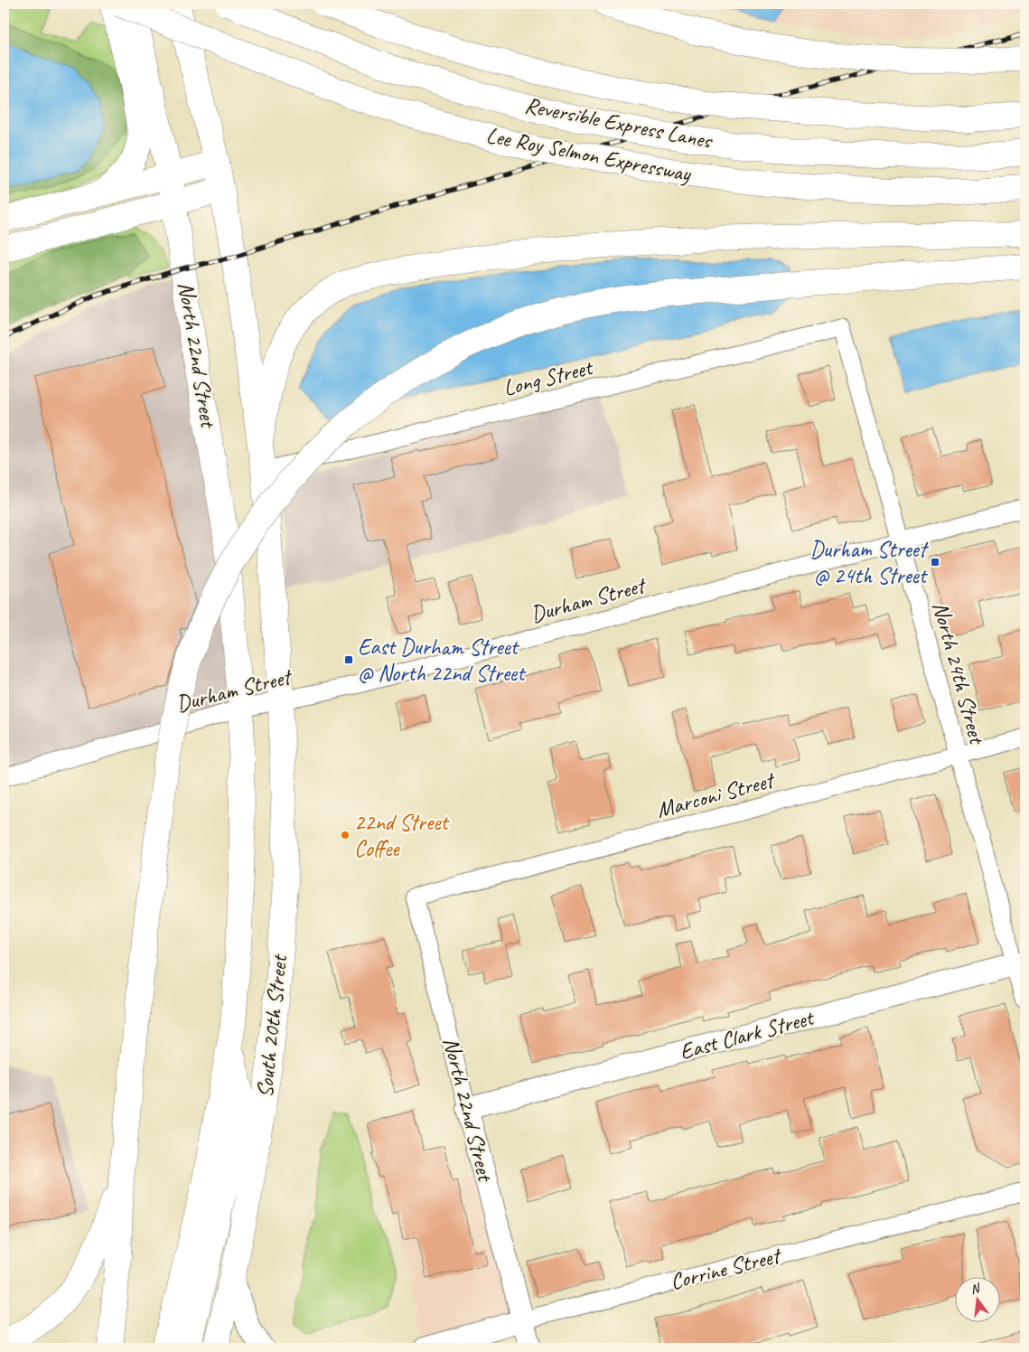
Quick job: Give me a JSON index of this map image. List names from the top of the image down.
{
  "streets": {
    "main road": [
      "Reversible Express Lanes",
      "Lee Roy Selmon Expressway",
      "North 22nd Street",
      "South 20th Street"
    ],
    "street": [
      "Long Street",
      "Durham Street",
      "North 24th Street",
      "Marconi Street",
      "East Clark Street",
      "Corrine Street"
    ]
  },
  "crossings": [
    ["North 22nd Street", "Durham Street"],
    ["North 22nd Street", "Marconi Street"],
    ["North 22nd Street", "South 20th Street"],
    ["North 22nd Street", "East Clark Street"],
    ["North 22nd Street", "Corrine Street"],
    ["Long Street", "North 24th Street"],
    ["Durham Street", "North 24th Street"],
    ["Durham Street", "South 20th Street"],
    ["North 24th Street", "Marconi Street"],
    ["North 24th Street", "East Clark Street"]
  ],
  "places": {
    "transit": ["Durham Street @ 24th Street", "East Durham Street @ North 22nd Street"],
    "other": ["22nd Street Coffee"]
  },
  "north": "top"
}
